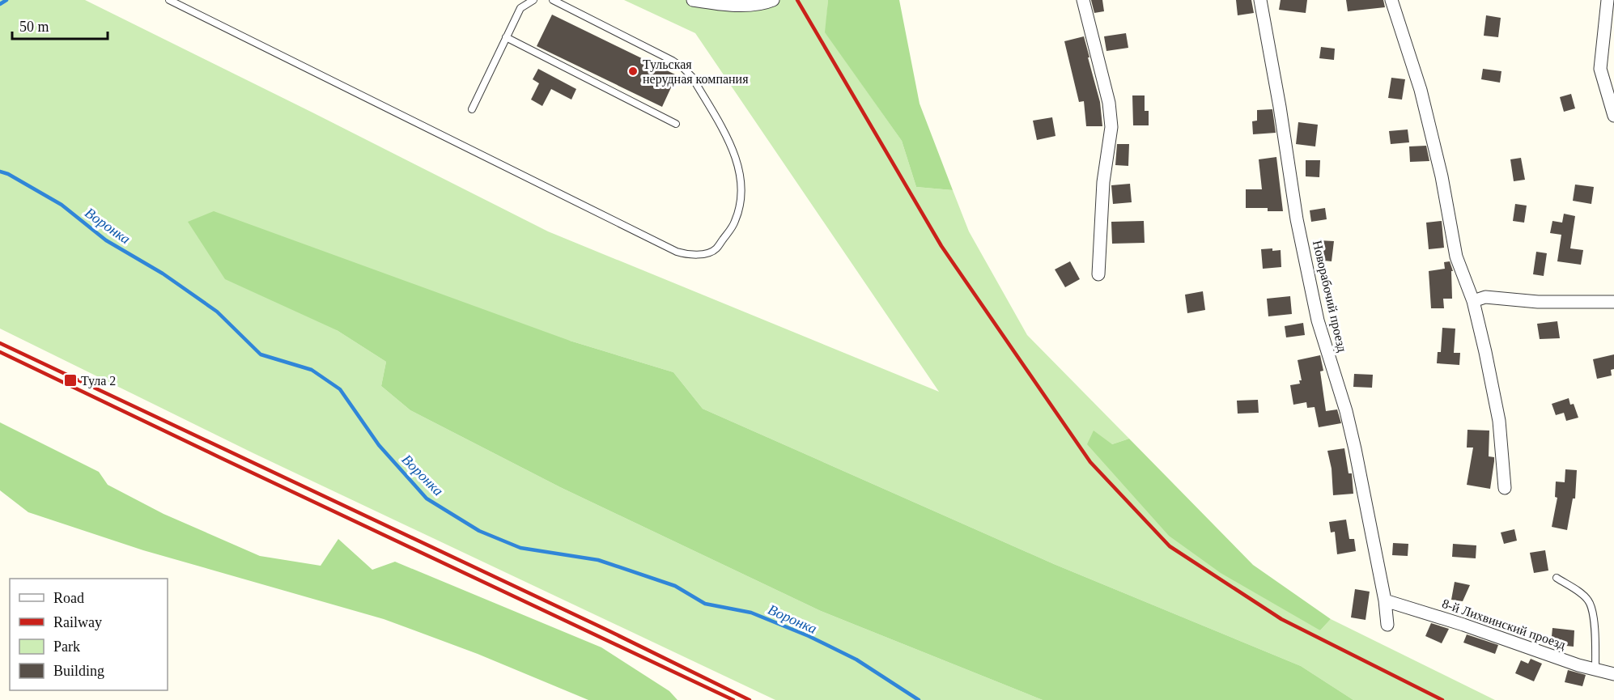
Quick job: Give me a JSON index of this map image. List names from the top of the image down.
{
  "streets": {
    "street": ["Новорабочий проезд", "8-й Лихвинский проезд"]
  },
  "crossings": [
    ["Новорабочий проезд", "8-й Лихвинский проезд"]
  ],
  "water": ["Воронка"],
  "places": {
    "other": ["Тульская нерудная компания"],
    "transit": ["Тула 2"]
  },
  "legend": [
    "Road",
    "Railway",
    "Park",
    "Building"
  ],
  "scale_bar": "50 m"
}
